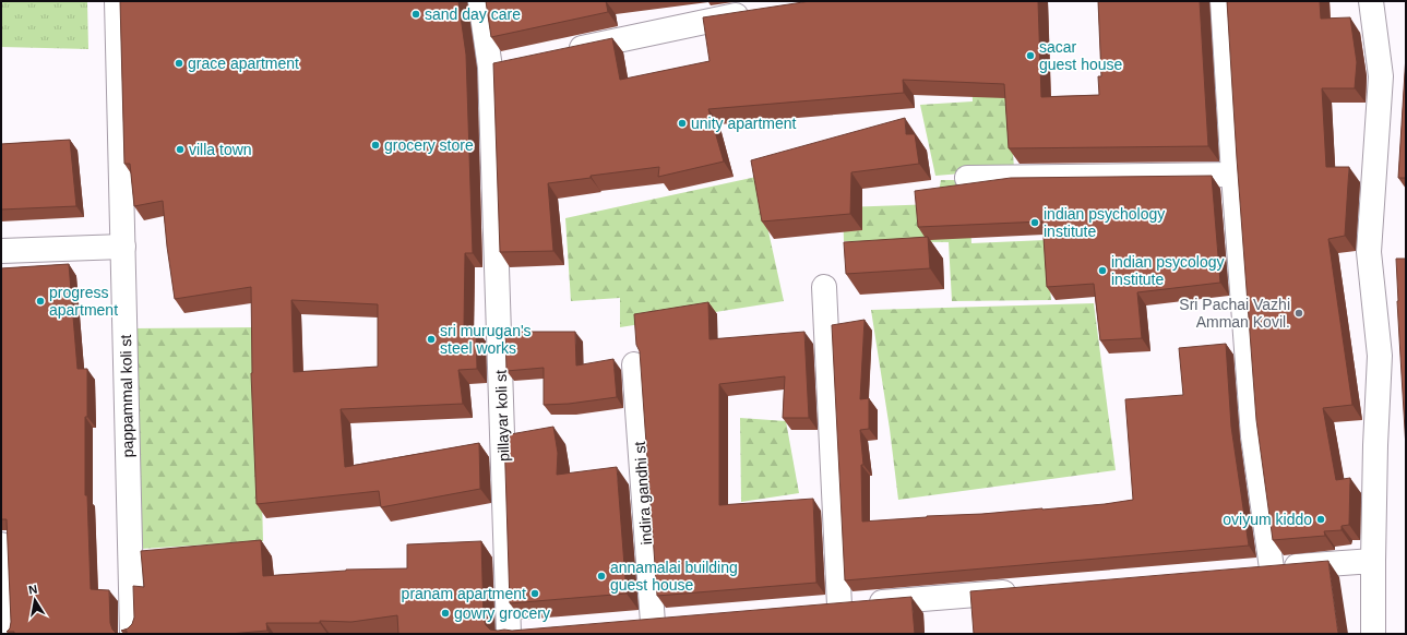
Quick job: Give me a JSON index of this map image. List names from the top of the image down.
{
  "streets": {
    "street": ["pappammal koli st", "pillayar koli st", "indira gandhi st"]
  },
  "places": [
    "sand day care",
    "sacar guest house",
    "grace apartment",
    "unity apartment",
    "grocery store",
    "villa town",
    "indian psychology institute",
    "indian psycology institute",
    "progress apartment",
    "Sri Pachai Vazhi Amman Kovil.",
    "sri murugan's steel works",
    "oviyum kiddo",
    "annamalai building guest house",
    "pranam apartment",
    "gowry grocery"
  ],
  "north": "top"
}
